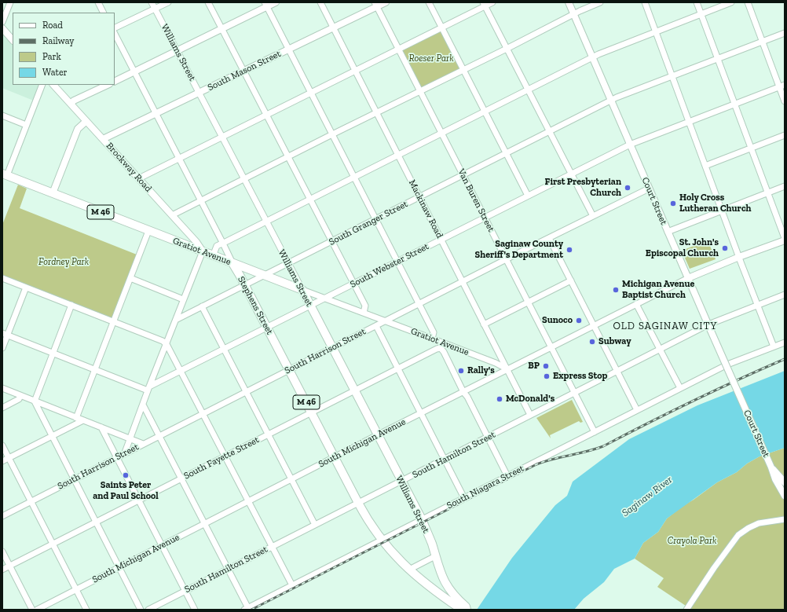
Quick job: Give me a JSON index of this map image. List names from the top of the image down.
{
  "streets": {
    "highway": [
      "Williams Street",
      "M 46",
      "Gratiot Avenue",
      "Stephens Street"
    ],
    "main road": ["South Mason Street", "Brockway Road", "Court Street"],
    "street": [
      "Van Buren Street",
      "Mackinaw Road",
      "South Granger Street",
      "South Webster Street",
      "South Harrison Street",
      "South Michigan Avenue",
      "South Hamilton Street",
      "South Fayette Street",
      "South Niagara Street"
    ]
  },
  "crossings": [
    ["Williams Street", "South Mason Street"],
    ["Williams Street", "South Granger Street"],
    ["Williams Street", "Gratiot Avenue"],
    ["Williams Street", "South Webster Street"],
    ["Williams Street", "South Harrison Street"],
    ["Williams Street", "South Michigan Avenue"],
    ["Williams Street", "South Hamilton Street"],
    ["Williams Street", "South Fayette Street"],
    ["Williams Street", "South Niagara Street"],
    ["South Mason Street", "Brockway Road"],
    ["South Mason Street", "Van Buren Street"],
    ["South Mason Street", "Mackinaw Road"],
    ["South Mason Street", "Stephens Street"],
    ["Brockway Road", "Gratiot Avenue"],
    ["Van Buren Street", "South Granger Street"],
    ["Van Buren Street", "South Webster Street"],
    ["Van Buren Street", "South Harrison Street"],
    ["Van Buren Street", "South Michigan Avenue"],
    ["Van Buren Street", "South Hamilton Street"],
    ["Van Buren Street", "South Niagara Street"],
    ["Court Street", "South Granger Street"],
    ["Court Street", "South Webster Street"],
    ["Court Street", "South Harrison Street"],
    ["Court Street", "South Michigan Avenue"],
    ["Court Street", "South Hamilton Street"],
    ["Mackinaw Road", "South Granger Street"],
    ["Mackinaw Road", "Gratiot Avenue"],
    ["Mackinaw Road", "South Webster Street"],
    ["Mackinaw Road", "South Harrison Street"],
    ["Mackinaw Road", "South Michigan Avenue"],
    ["Mackinaw Road", "South Hamilton Street"],
    ["M 46", "Stephens Street"],
    ["South Granger Street", "Gratiot Avenue"],
    ["South Granger Street", "Stephens Street"],
    ["Gratiot Avenue", "South Webster Street"],
    ["Gratiot Avenue", "Stephens Street"],
    ["Gratiot Avenue", "South Harrison Street"],
    ["Gratiot Avenue", "South Michigan Avenue"],
    ["Gratiot Avenue", "South Fayette Street"],
    ["South Webster Street", "Stephens Street"],
    ["Stephens Street", "South Harrison Street"],
    ["Stephens Street", "South Michigan Avenue"],
    ["Stephens Street", "South Hamilton Street"],
    ["Stephens Street", "South Fayette Street"],
    ["Stephens Street", "South Niagara Street"]
  ],
  "districts": ["OLD SAGINAW CITY"],
  "water": ["Saginaw River"],
  "parks": ["Roeser Park", "Fordney Park", "Crayola Park"],
  "places": [
    "First Presbyterian Church",
    "Holy Cross Lutheran Church",
    "St. John's Episcopal Church",
    "Saginaw County Sheriff's Department",
    "Michigan Avenue Baptist Church",
    "Sunoco",
    "Subway",
    "BP",
    "Rally's",
    "Express Stop",
    "McDonald's",
    "Saints Peter and Paul School"
  ],
  "legend": [
    "Road",
    "Railway",
    "Park",
    "Water"
  ]
}
